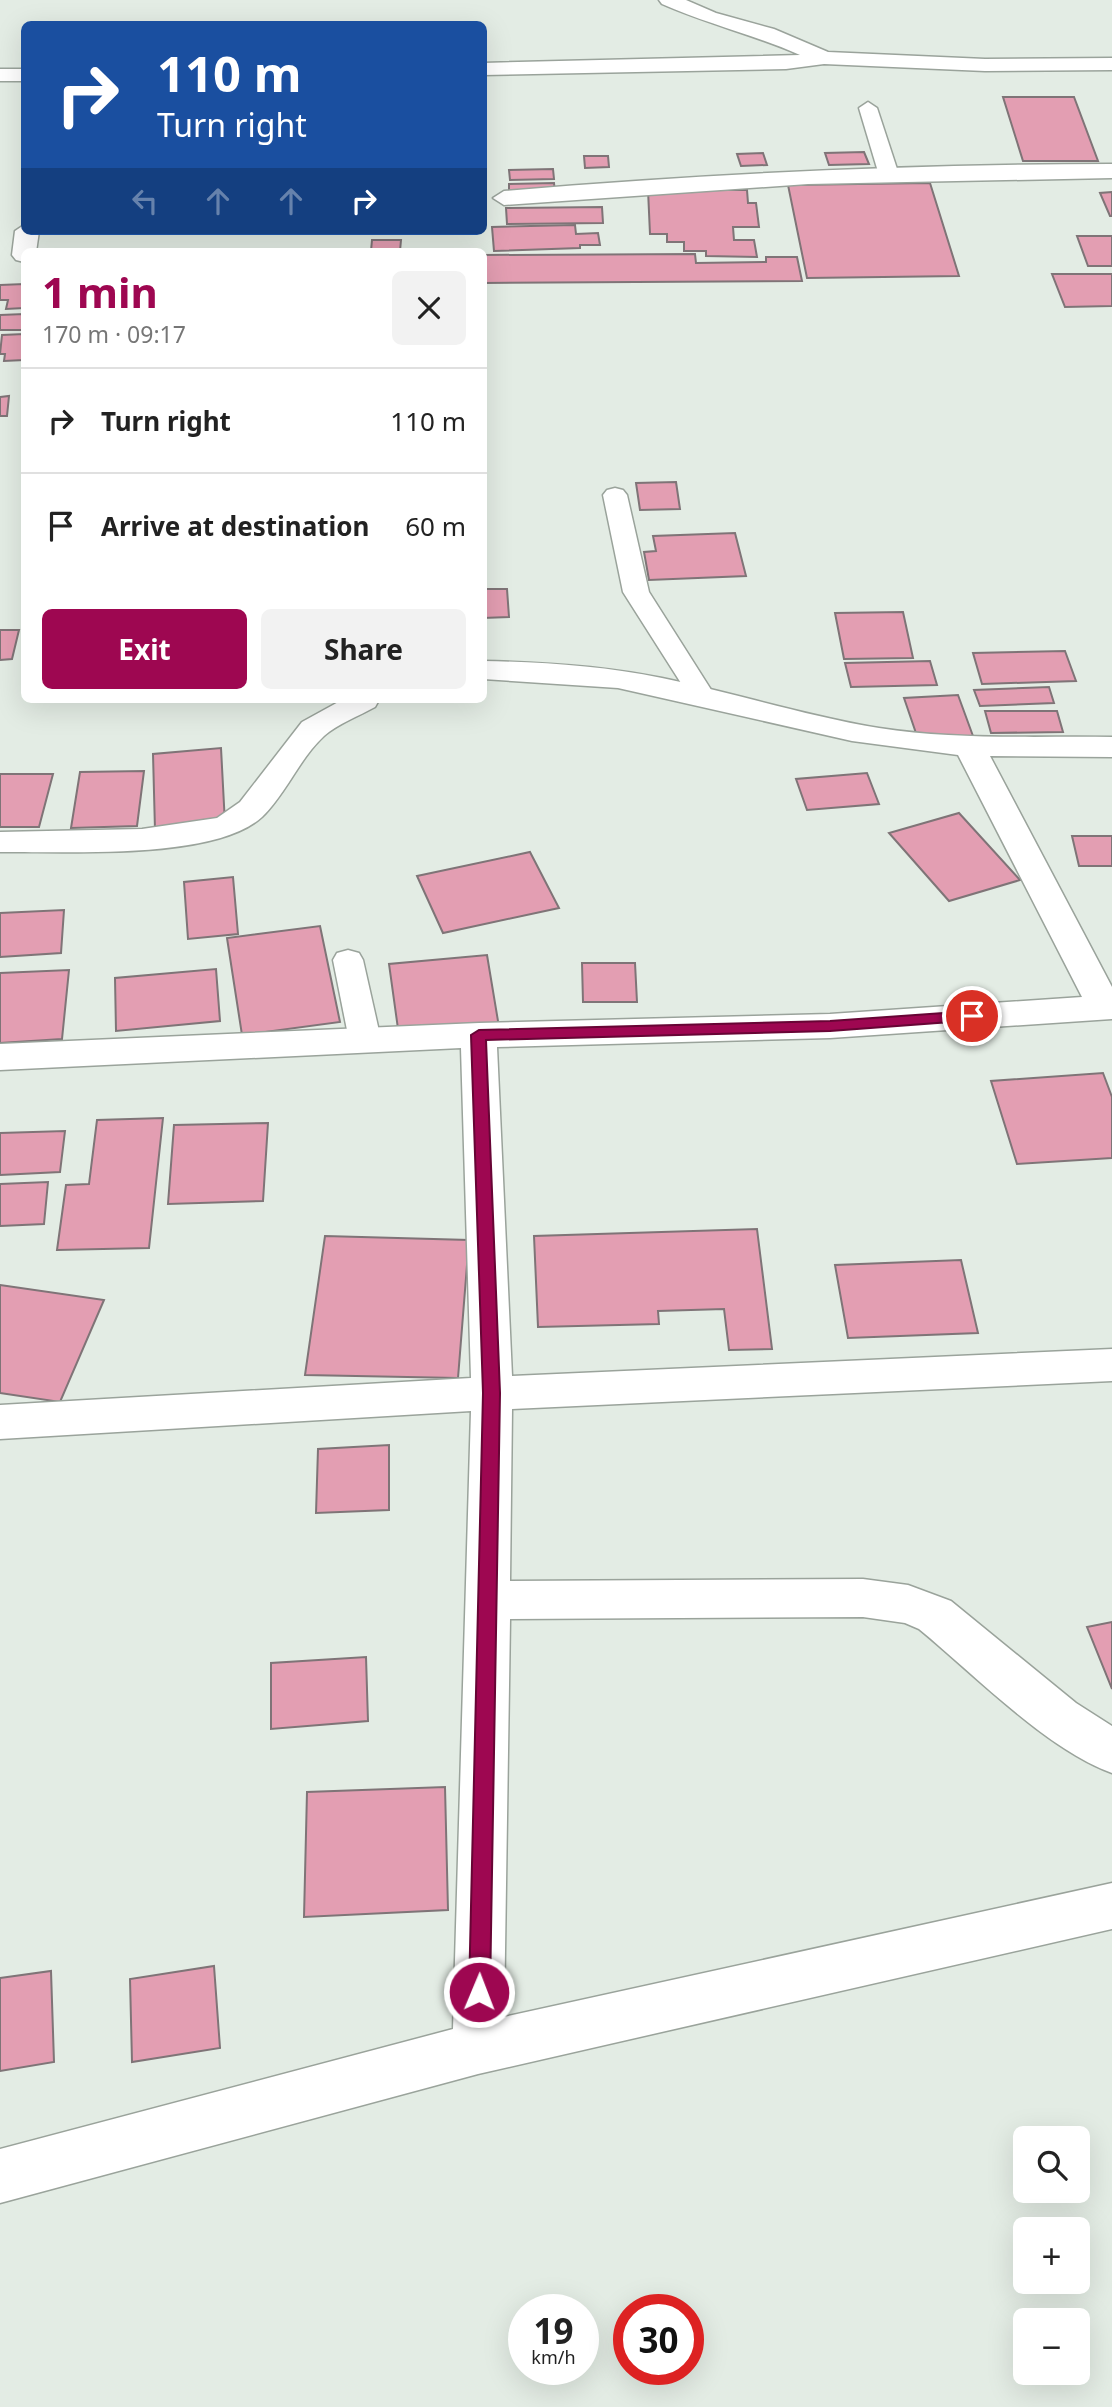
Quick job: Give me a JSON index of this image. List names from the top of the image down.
{
  "page": {
    "turn": ["110 m", "Turn right"],
    "heading": ["1 min", "170 m · 09:17"],
    "list": [
      {
        "name": "Turn right",
        "value": "110 m"
      },
      {
        "name": "Arrive at destination",
        "value": "60 m"
      }
    ],
    "buttons": ["Exit", "Share"],
    "map_buttons": ["+", "−"],
    "speed": "19 km/h",
    "limit": "30"
  }
}
